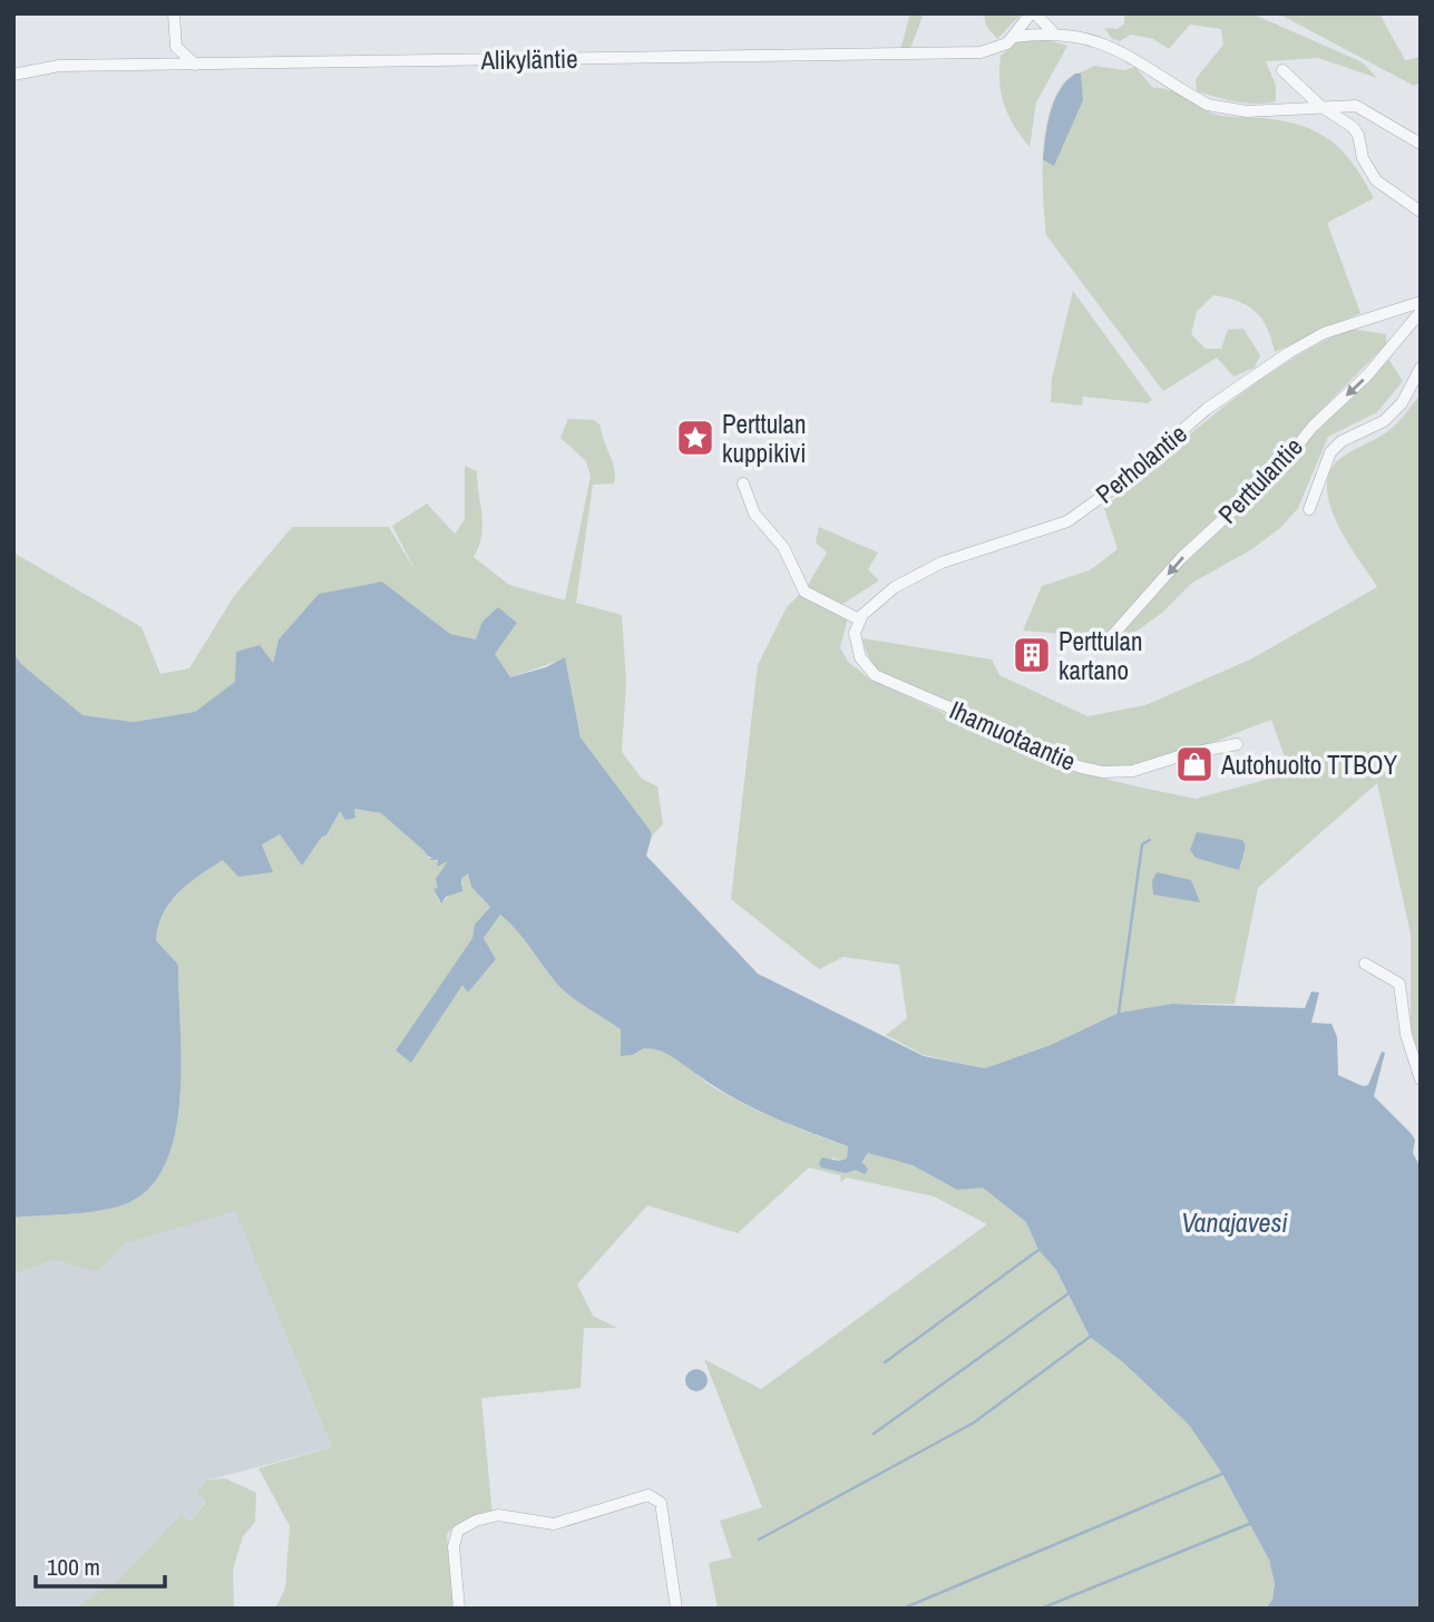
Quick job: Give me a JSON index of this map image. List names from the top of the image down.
{
  "streets": {
    "street": [
      "Alikyläntie",
      "Perholantie",
      "Perttulantie",
      "Ihamuotaantie"
    ]
  },
  "crossings": [
    ["Perholantie", "Ihamuotaantie"]
  ],
  "water": ["Vanajavesi"],
  "places": {
    "place": ["Perttulan kuppikivi"],
    "building": ["Perttulan kartano"],
    "shop": ["Autohuolto TTBOY"]
  },
  "scale_bar": "100 m"
}
